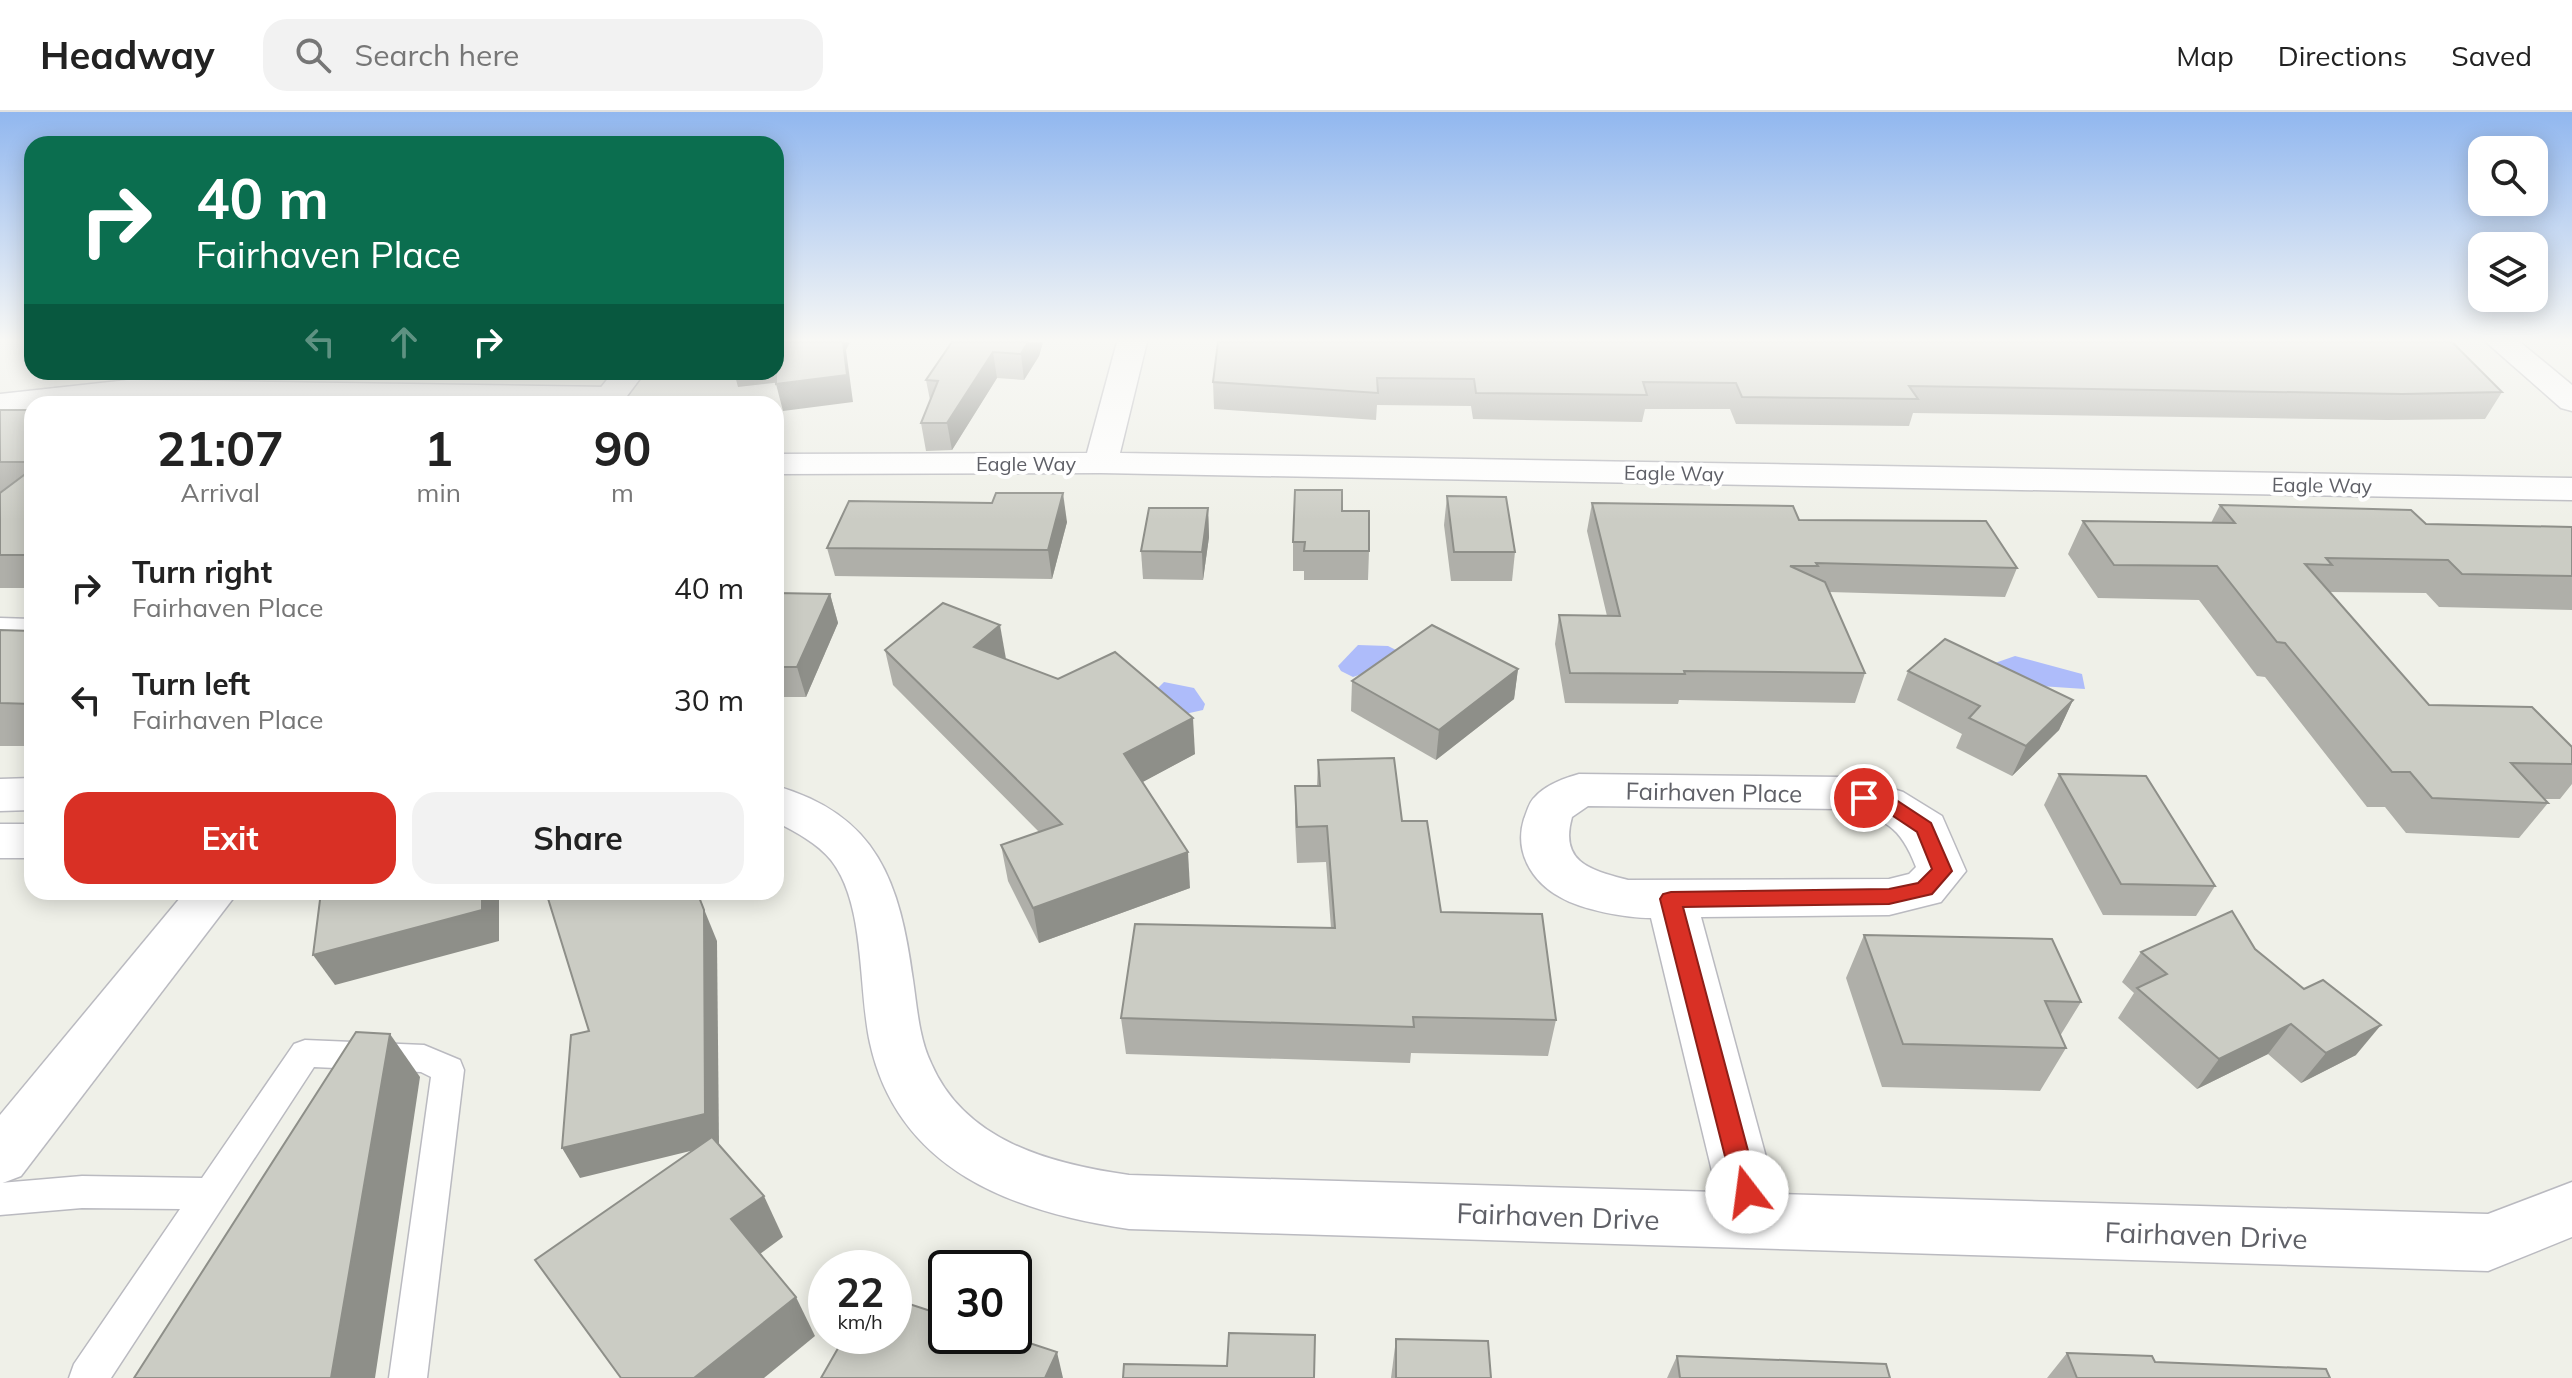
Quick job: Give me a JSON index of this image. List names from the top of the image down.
{
  "streets": {
    "street": ["Eagle Way", "Fairhaven Place", "Fairhaven Drive"]
  },
  "page": {
    "header": "Headway",
    "search": "Search here",
    "nav": ["Map", "Directions", "Saved"],
    "turn": ["40 m", "Fairhaven Place"],
    "eta": [
      "21:07",
      "Arrival",
      "1",
      "min",
      "90",
      "m"
    ],
    "list": [
      {
        "name": "Turn right",
        "note": "Fairhaven Place",
        "value": "40 m"
      },
      {
        "name": "Turn left",
        "note": "Fairhaven Place",
        "value": "30 m"
      }
    ],
    "buttons": ["Exit", "Share"],
    "speed": "22 km/h",
    "limit": "30"
  }
}
